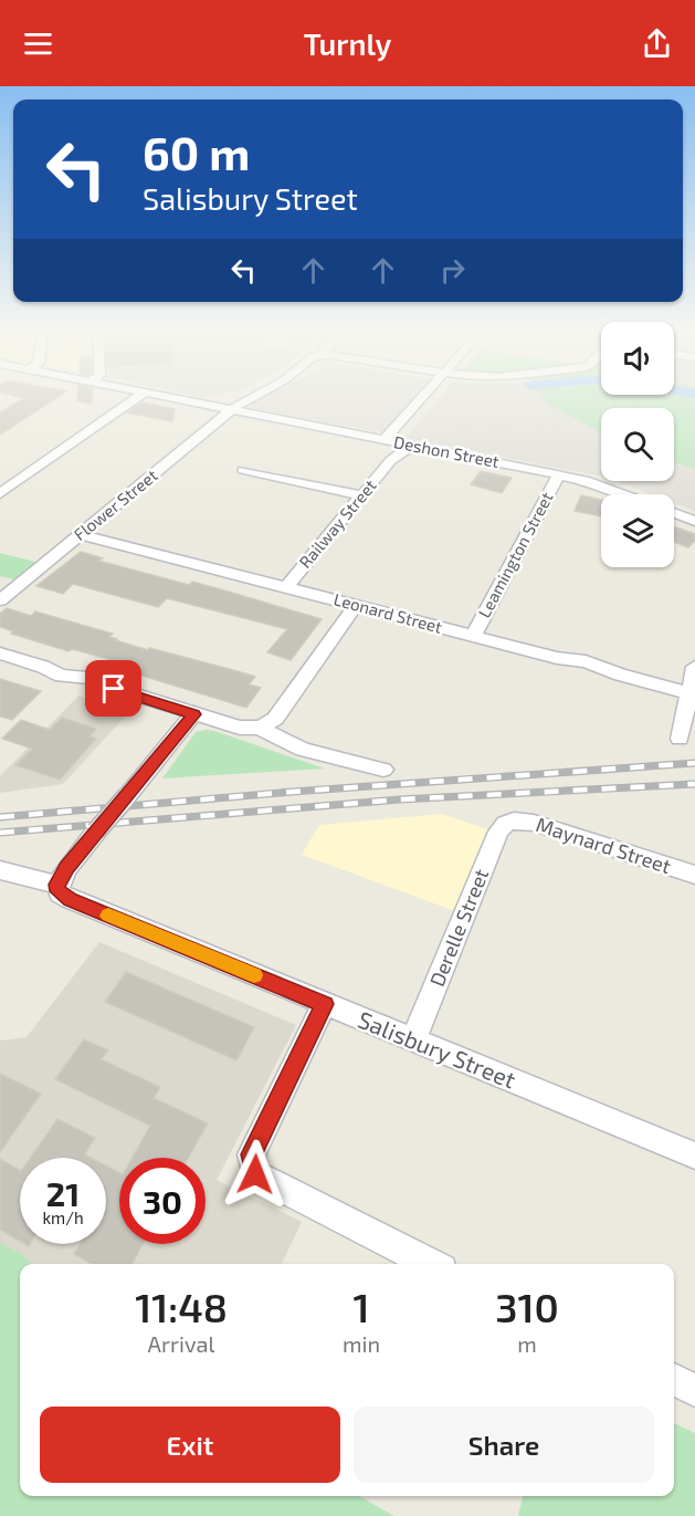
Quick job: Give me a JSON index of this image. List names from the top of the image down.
{
  "streets": {
    "street": [
      "Deshon Street",
      "Flower Street",
      "Railway Street",
      "Leamington Street",
      "Leonard Street",
      "Maynard Street",
      "Derelle Street",
      "Salisbury Street"
    ]
  },
  "crossings": [
    ["Deshon Street", "Flower Street"],
    ["Deshon Street", "Railway Street"],
    ["Deshon Street", "Leamington Street"],
    ["Flower Street", "Leonard Street"],
    ["Railway Street", "Leonard Street"],
    ["Leamington Street", "Leonard Street"],
    ["Maynard Street", "Derelle Street"],
    ["Derelle Street", "Salisbury Street"]
  ],
  "page": {
    "header": "Turnly",
    "turn": ["60 m", "Salisbury Street"],
    "speed": "21 km/h",
    "limit": "30",
    "eta": [
      "11:48",
      "Arrival",
      "1",
      "min",
      "310",
      "m"
    ],
    "buttons": ["Exit", "Share"]
  }
}
